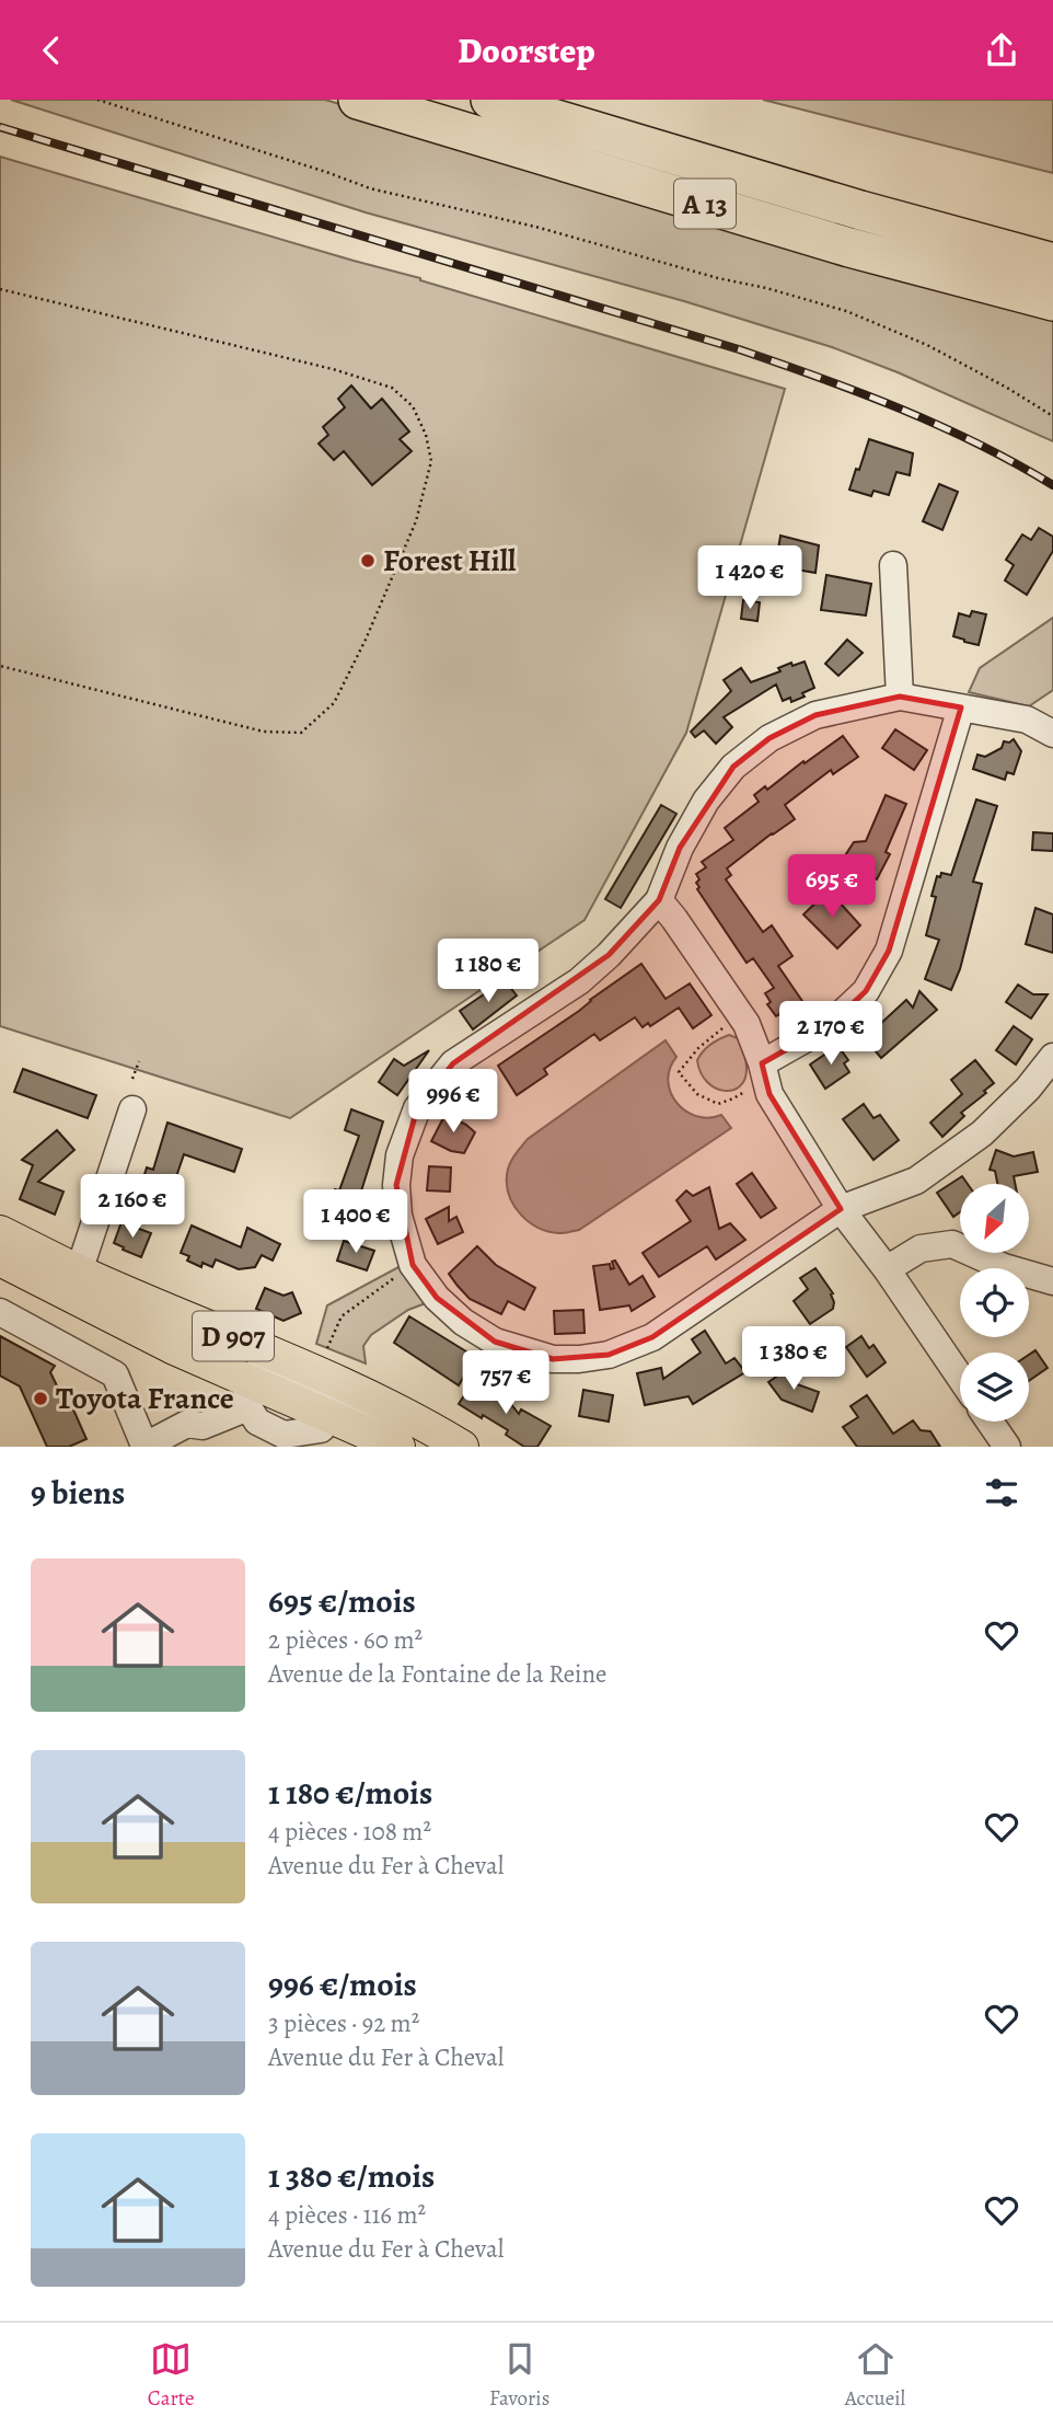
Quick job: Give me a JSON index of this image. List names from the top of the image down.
{
  "streets": {
    "highway": ["A 13"],
    "main road": ["D 907"]
  },
  "places": ["Forest Hill", "Toyota France"],
  "north": "bottom left",
  "page": {
    "header": "Doorstep",
    "price": [
      "1 420 €",
      "695 €",
      "1 180 €",
      "2 170 €",
      "996 €",
      "2 160 €",
      "1 400 €",
      "1 380 €",
      "757 €"
    ],
    "heading": "9 biens",
    "list": [
      {
        "name": "695 €/mois",
        "note": "2 pièces · 60 m² · Avenue de la Fontaine de la Reine"
      },
      {
        "name": "1 180 €/mois",
        "note": "4 pièces · 108 m² · Avenue du Fer à Cheval"
      },
      {
        "name": "996 €/mois",
        "note": "3 pièces · 92 m² · Avenue du Fer à Cheval"
      },
      {
        "name": "1 380 €/mois",
        "note": "4 pièces · 116 m² · Avenue du Fer à Cheval"
      }
    ],
    "tabs": ["Carte", "Favoris", "Accueil"]
  }
}
